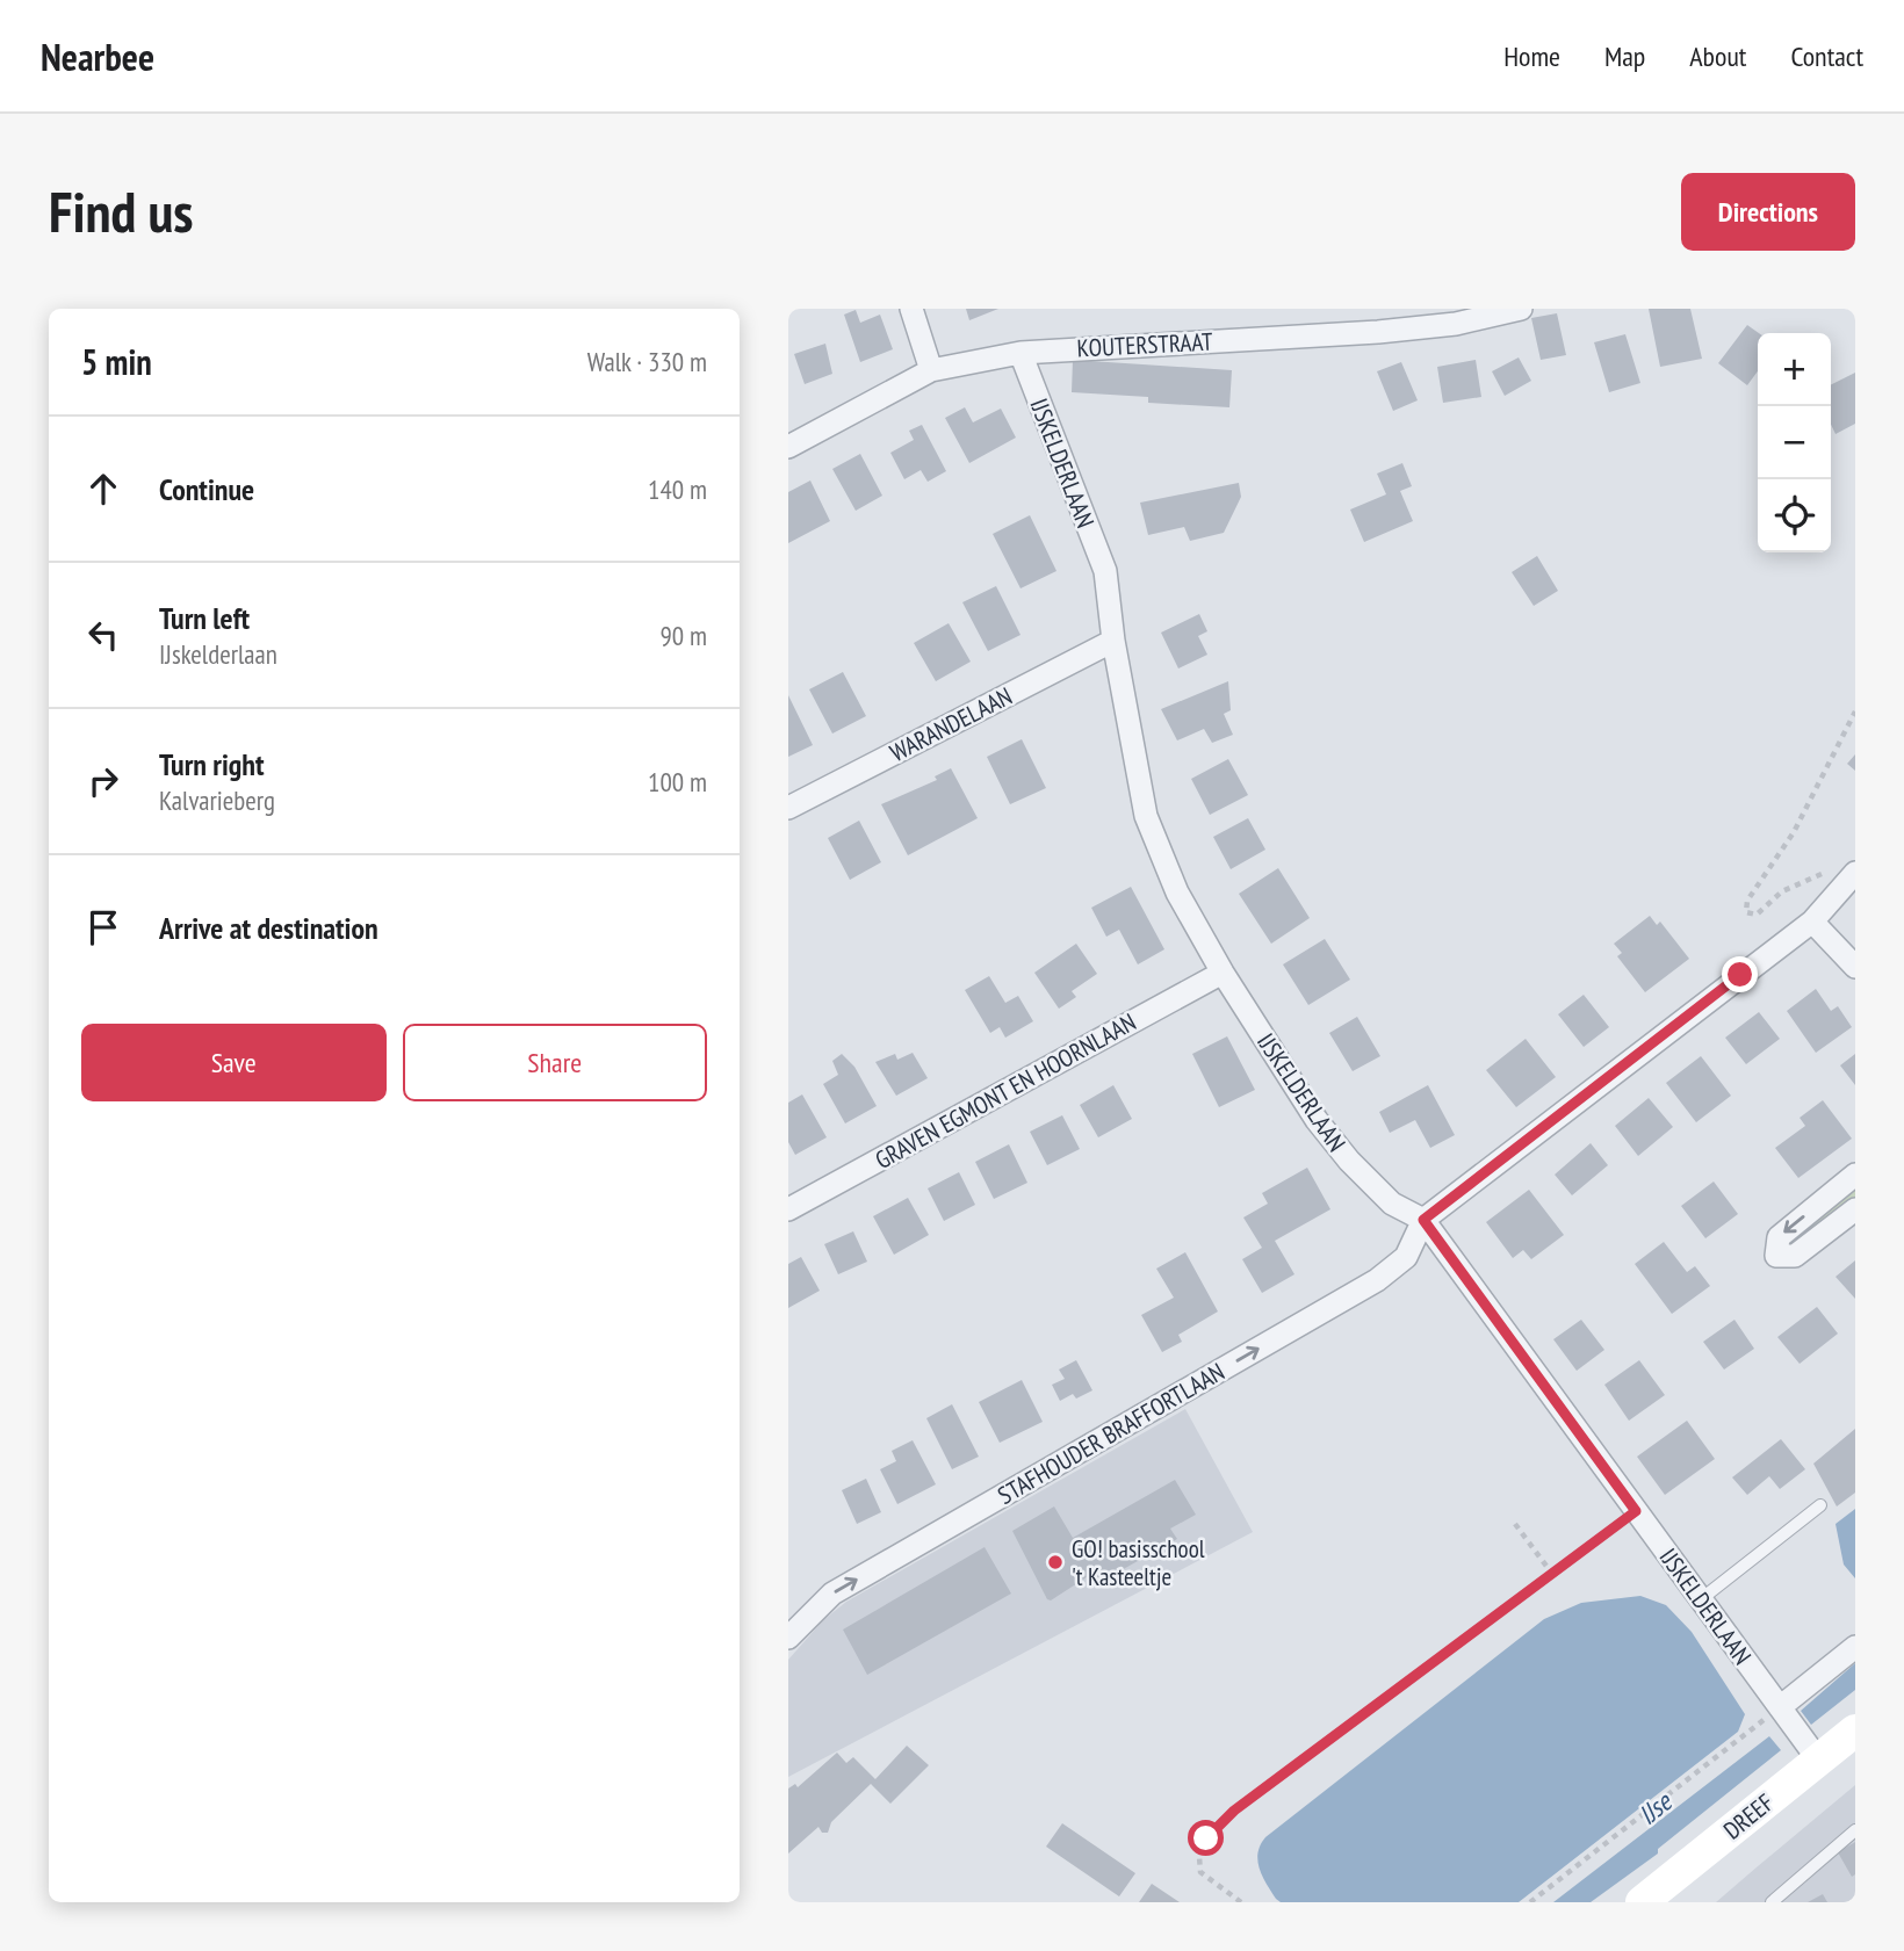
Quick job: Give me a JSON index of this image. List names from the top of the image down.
{
  "streets": {
    "main road": ["DREEF"],
    "street": [
      "KOUTERSTRAAT",
      "IJSKELDERLAAN",
      "WARANDELAAN",
      "GRAVEN EGMONT EN HOORNLAAN",
      "STAFHOUDER BRAFFORTLAAN"
    ]
  },
  "crossings": [
    ["KOUTERSTRAAT", "IJSKELDERLAAN"],
    ["IJSKELDERLAAN", "WARANDELAAN"],
    ["IJSKELDERLAAN", "GRAVEN EGMONT EN HOORNLAAN"],
    ["IJSKELDERLAAN", "STAFHOUDER BRAFFORTLAAN"],
    ["IJSKELDERLAAN", "DREEF"]
  ],
  "one_way": ["STAFHOUDER BRAFFORTLAAN"],
  "water": ["IJse"],
  "places": ["GO! basisschool 't Kasteeltje"],
  "page": {
    "header": "Nearbee",
    "nav": [
      "Home",
      "Map",
      "About",
      "Contact"
    ],
    "buttons": [
      "Directions",
      ["Save", "Share"]
    ],
    "title": "Find us",
    "heading": ["5 min", "Walk · 330 m"],
    "map_buttons": ["+", "−"],
    "list": [
      ["Continue", "140 m"],
      ["Turn left", "IJskelderlaan", "90 m"],
      ["Turn right", "Kalvarieberg", "100 m"],
      "Arrive at destination"
    ]
  }
}
